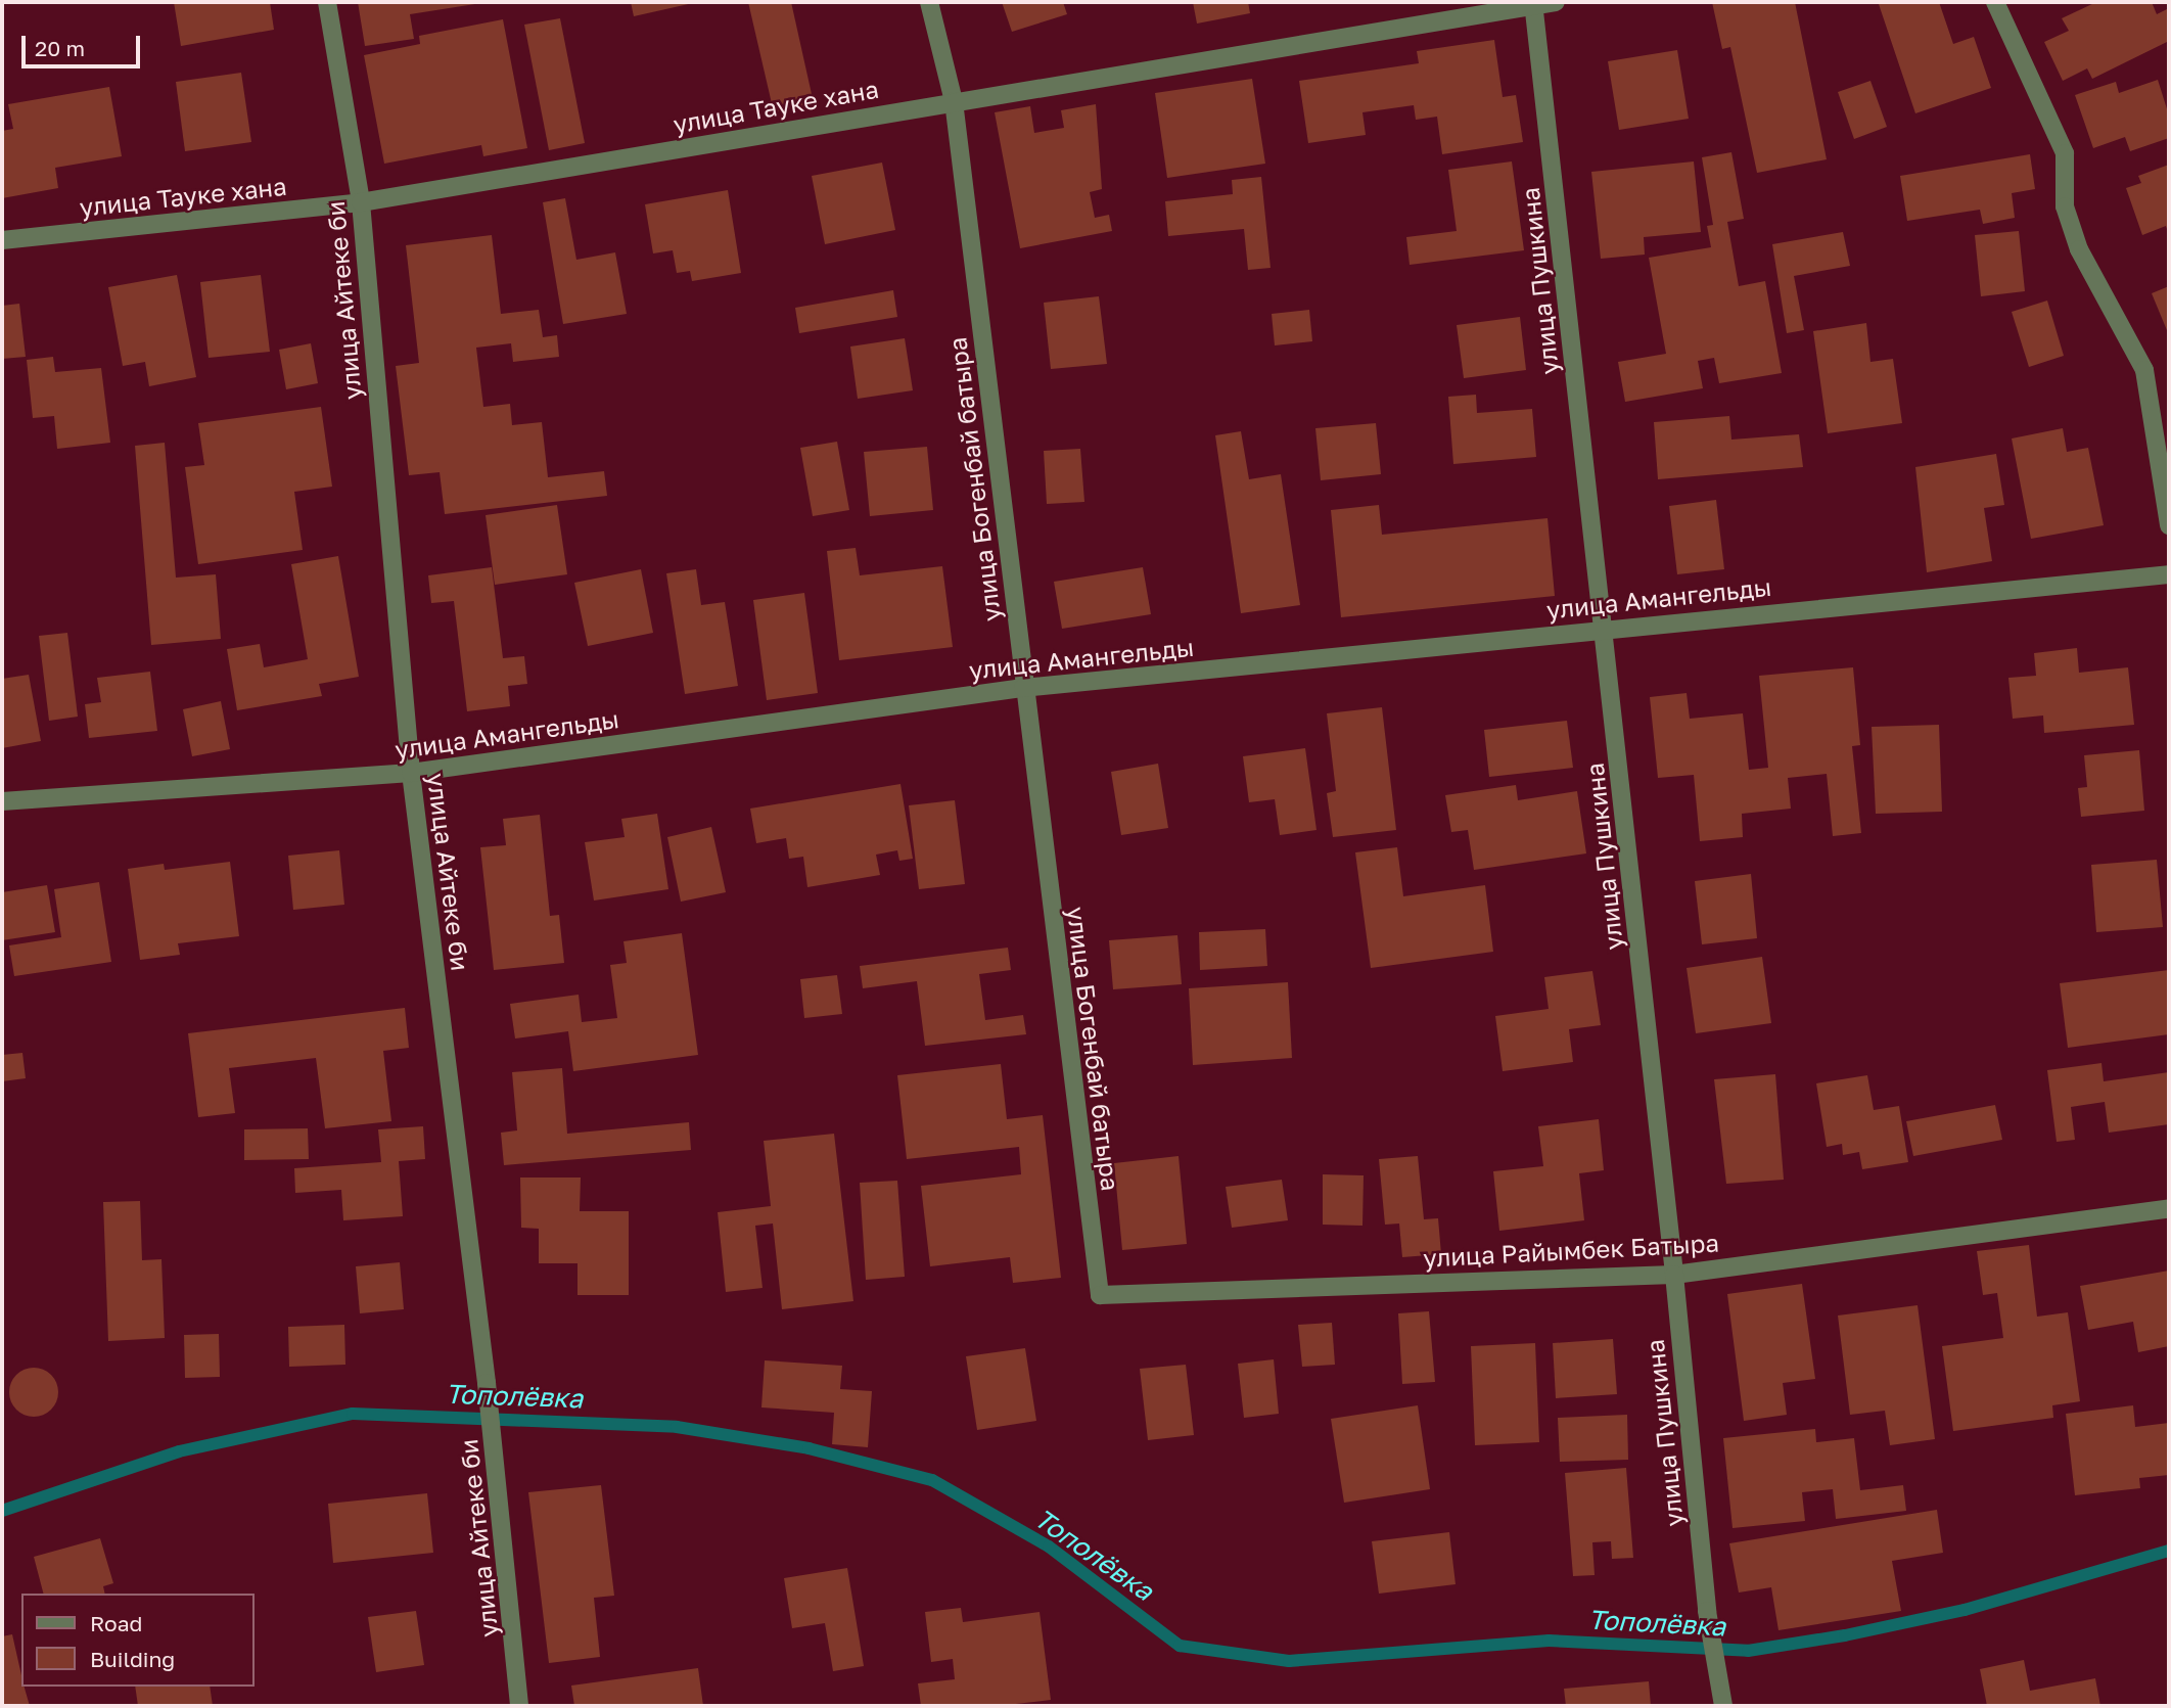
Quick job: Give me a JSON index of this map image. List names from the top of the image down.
{
  "streets": {
    "street": [
      "улица Тауке хана",
      "улица Пушкина",
      "улица Айтеке би",
      "улица Богенбай батыра",
      "улица Амангельды",
      "улица Райымбек Батыра"
    ]
  },
  "crossings": [
    ["улица Тауке хана", "улица Пушкина"],
    ["улица Тауке хана", "улица Айтеке би"],
    ["улица Тауке хана", "улица Богенбай батыра"],
    ["улица Пушкина", "улица Амангельды"],
    ["улица Пушкина", "улица Райымбек Батыра"],
    ["улица Айтеке би", "улица Амангельды"],
    ["улица Богенбай батыра", "улица Амангельды"],
    ["улица Богенбай батыра", "улица Райымбек Батыра"]
  ],
  "water": ["Тополёвка"],
  "legend": ["Road", "Building"],
  "scale_bar": "20 m"
}
